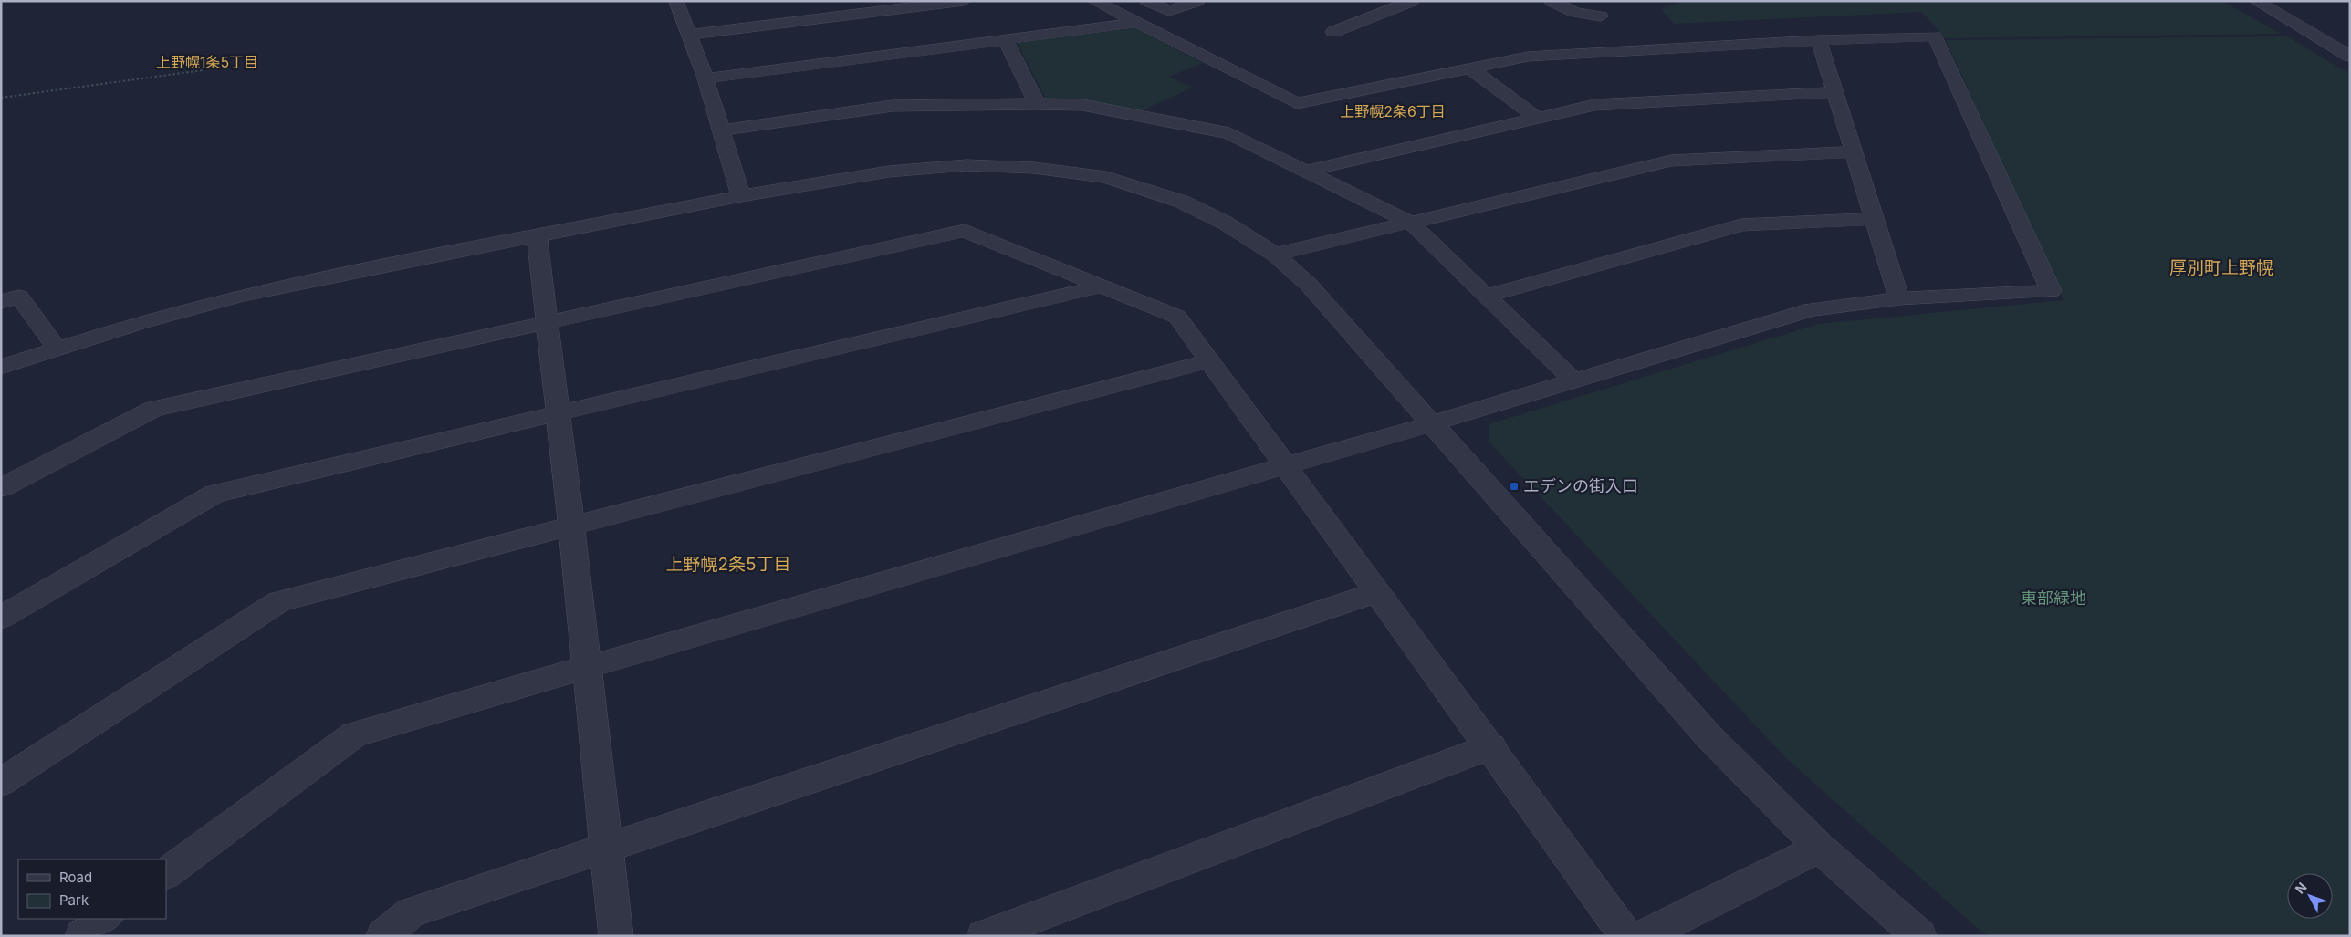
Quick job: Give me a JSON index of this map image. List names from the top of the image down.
{
  "districts": [
    "上野幌1条5丁目",
    "上野幌2条6丁目",
    "厚別町上野幌",
    "上野幌2条5丁目"
  ],
  "parks": ["東部緑地"],
  "places": {
    "transit": ["エデンの街入口"]
  },
  "legend": ["Road", "Park"],
  "north": "top left"
}
